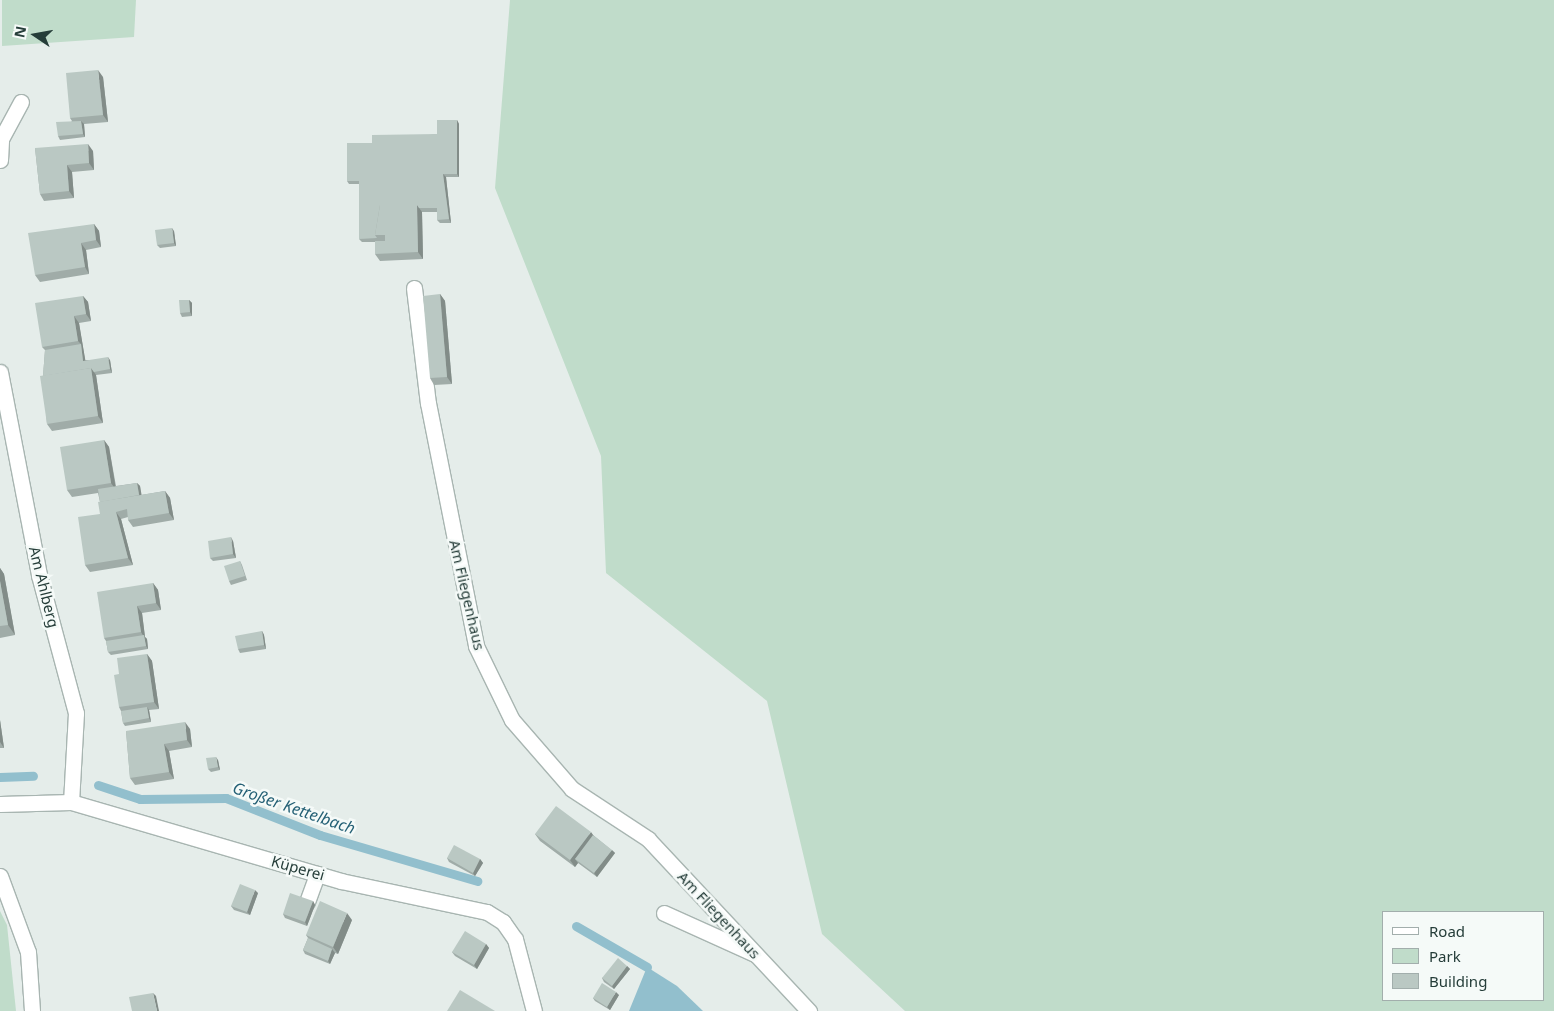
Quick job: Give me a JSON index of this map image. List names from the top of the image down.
{
  "streets": {
    "street": ["Am Ahlberg", "Am Fliegenhaus", "Küperei"]
  },
  "crossings": [
    ["Am Ahlberg", "Küperei"]
  ],
  "water": ["Großer Kettelbach"],
  "legend": ["Road", "Park", "Building"],
  "north": "left"
}
